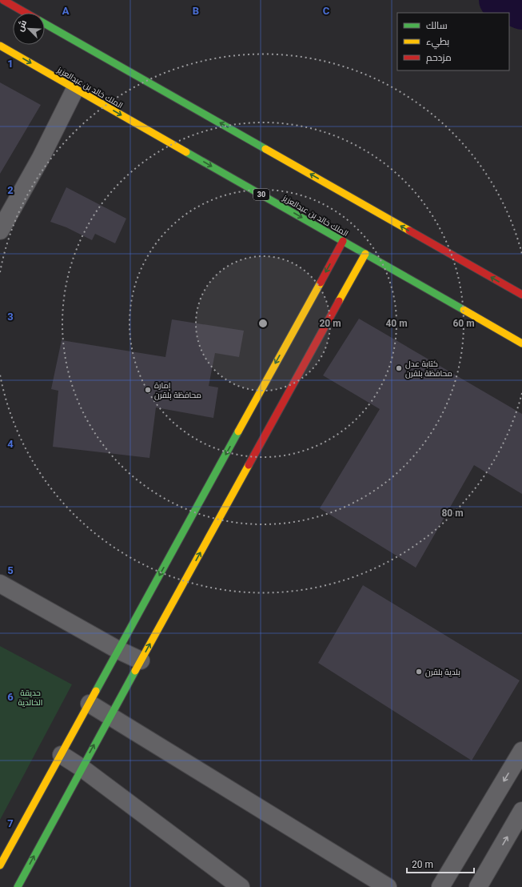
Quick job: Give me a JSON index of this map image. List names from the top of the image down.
{
  "streets": {
    "main road": ["الملك خالد بن عبدالعزيز", "30"]
  },
  "parks": ["حديقة الخالدية"],
  "places": ["كتابة عدل محافظة بلقرن", "إمارة محافظة بلقرن", "بلدية بلقرن"],
  "legend": ["سالك", "بطيء", "مزدحم"],
  "scale_bar": "20 m",
  "north": "top left",
  "grid": {
    "columns": ["A", "B", "C"],
    "rows": [
      "1",
      "2",
      "3",
      "4",
      "5",
      "6",
      "7"
    ]
  },
  "rings": [
    "20 m",
    "40 m",
    "60 m",
    "80 m"
  ]
}
